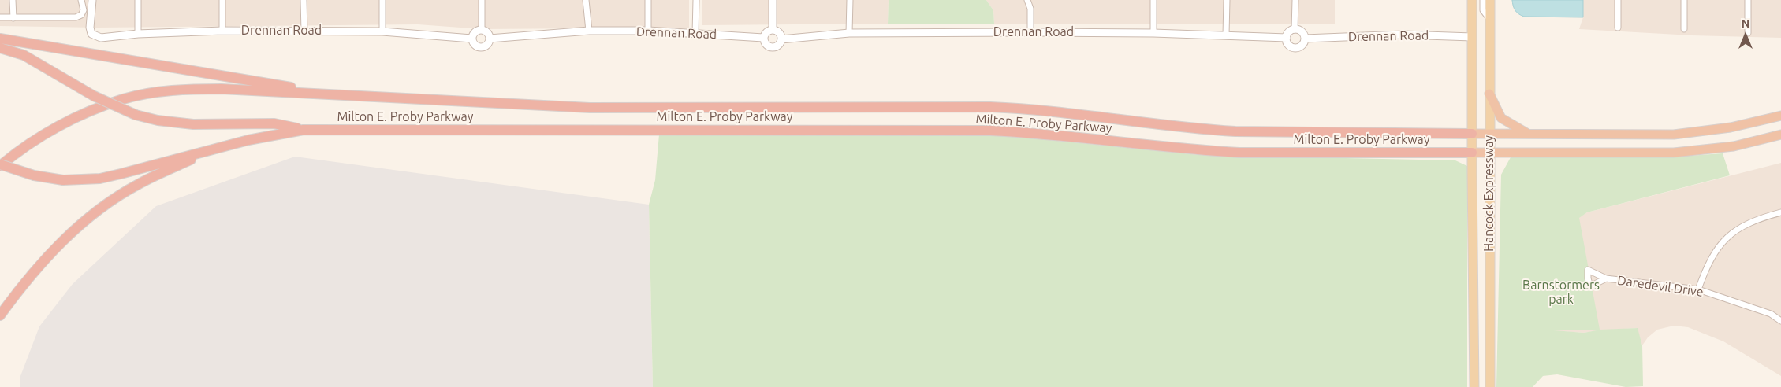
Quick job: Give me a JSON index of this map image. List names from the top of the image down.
{
  "streets": {
    "highway": ["Milton E. Proby Parkway"],
    "main road": ["Hancock Expressway"],
    "street": ["Drennan Road", "Daredevil Drive"]
  },
  "crossings": [
    ["Drennan Road", "Hancock Expressway"],
    ["Milton E. Proby Parkway", "Hancock Expressway"]
  ],
  "parks": ["Barnstormers park"],
  "north": "top"
}
